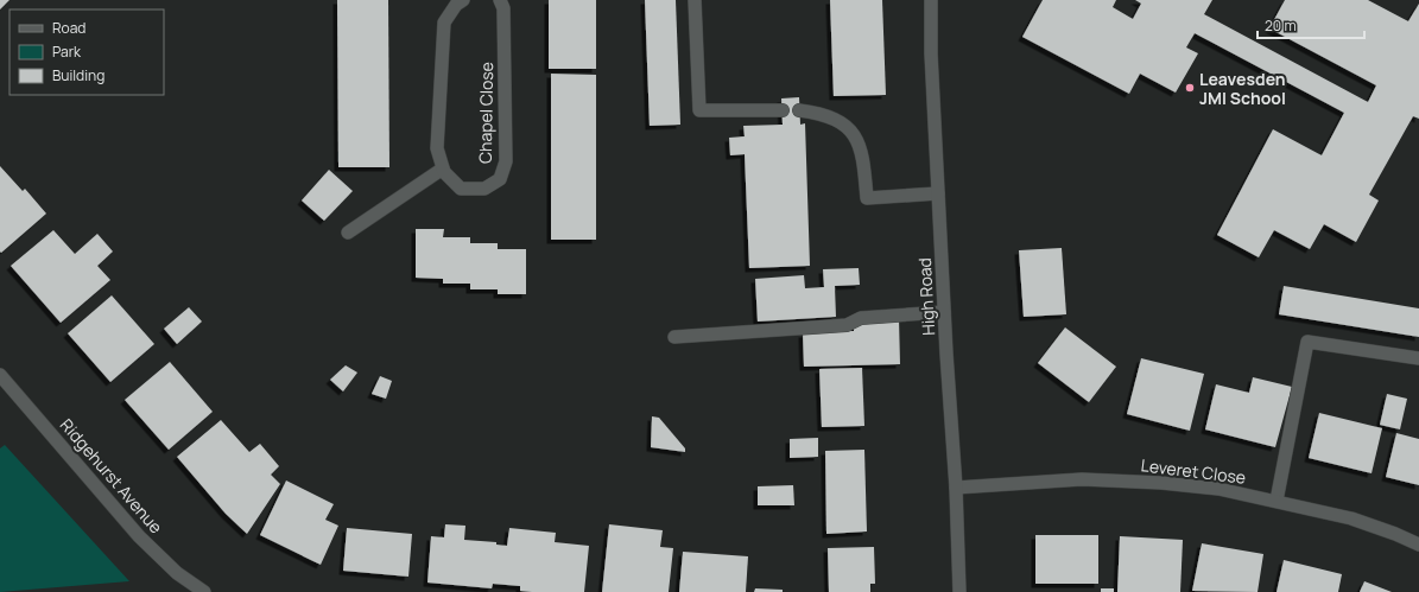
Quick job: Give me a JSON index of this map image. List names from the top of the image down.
{
  "streets": {
    "street": [
      "Chapel Close",
      "High Road",
      "Leveret Close",
      "Ridgehurst Avenue"
    ]
  },
  "crossings": [
    ["High Road", "Leveret Close"]
  ],
  "places": ["Leavesden JMI School"],
  "legend": ["Road", "Park", "Building"],
  "scale_bar": "20 m"
}
